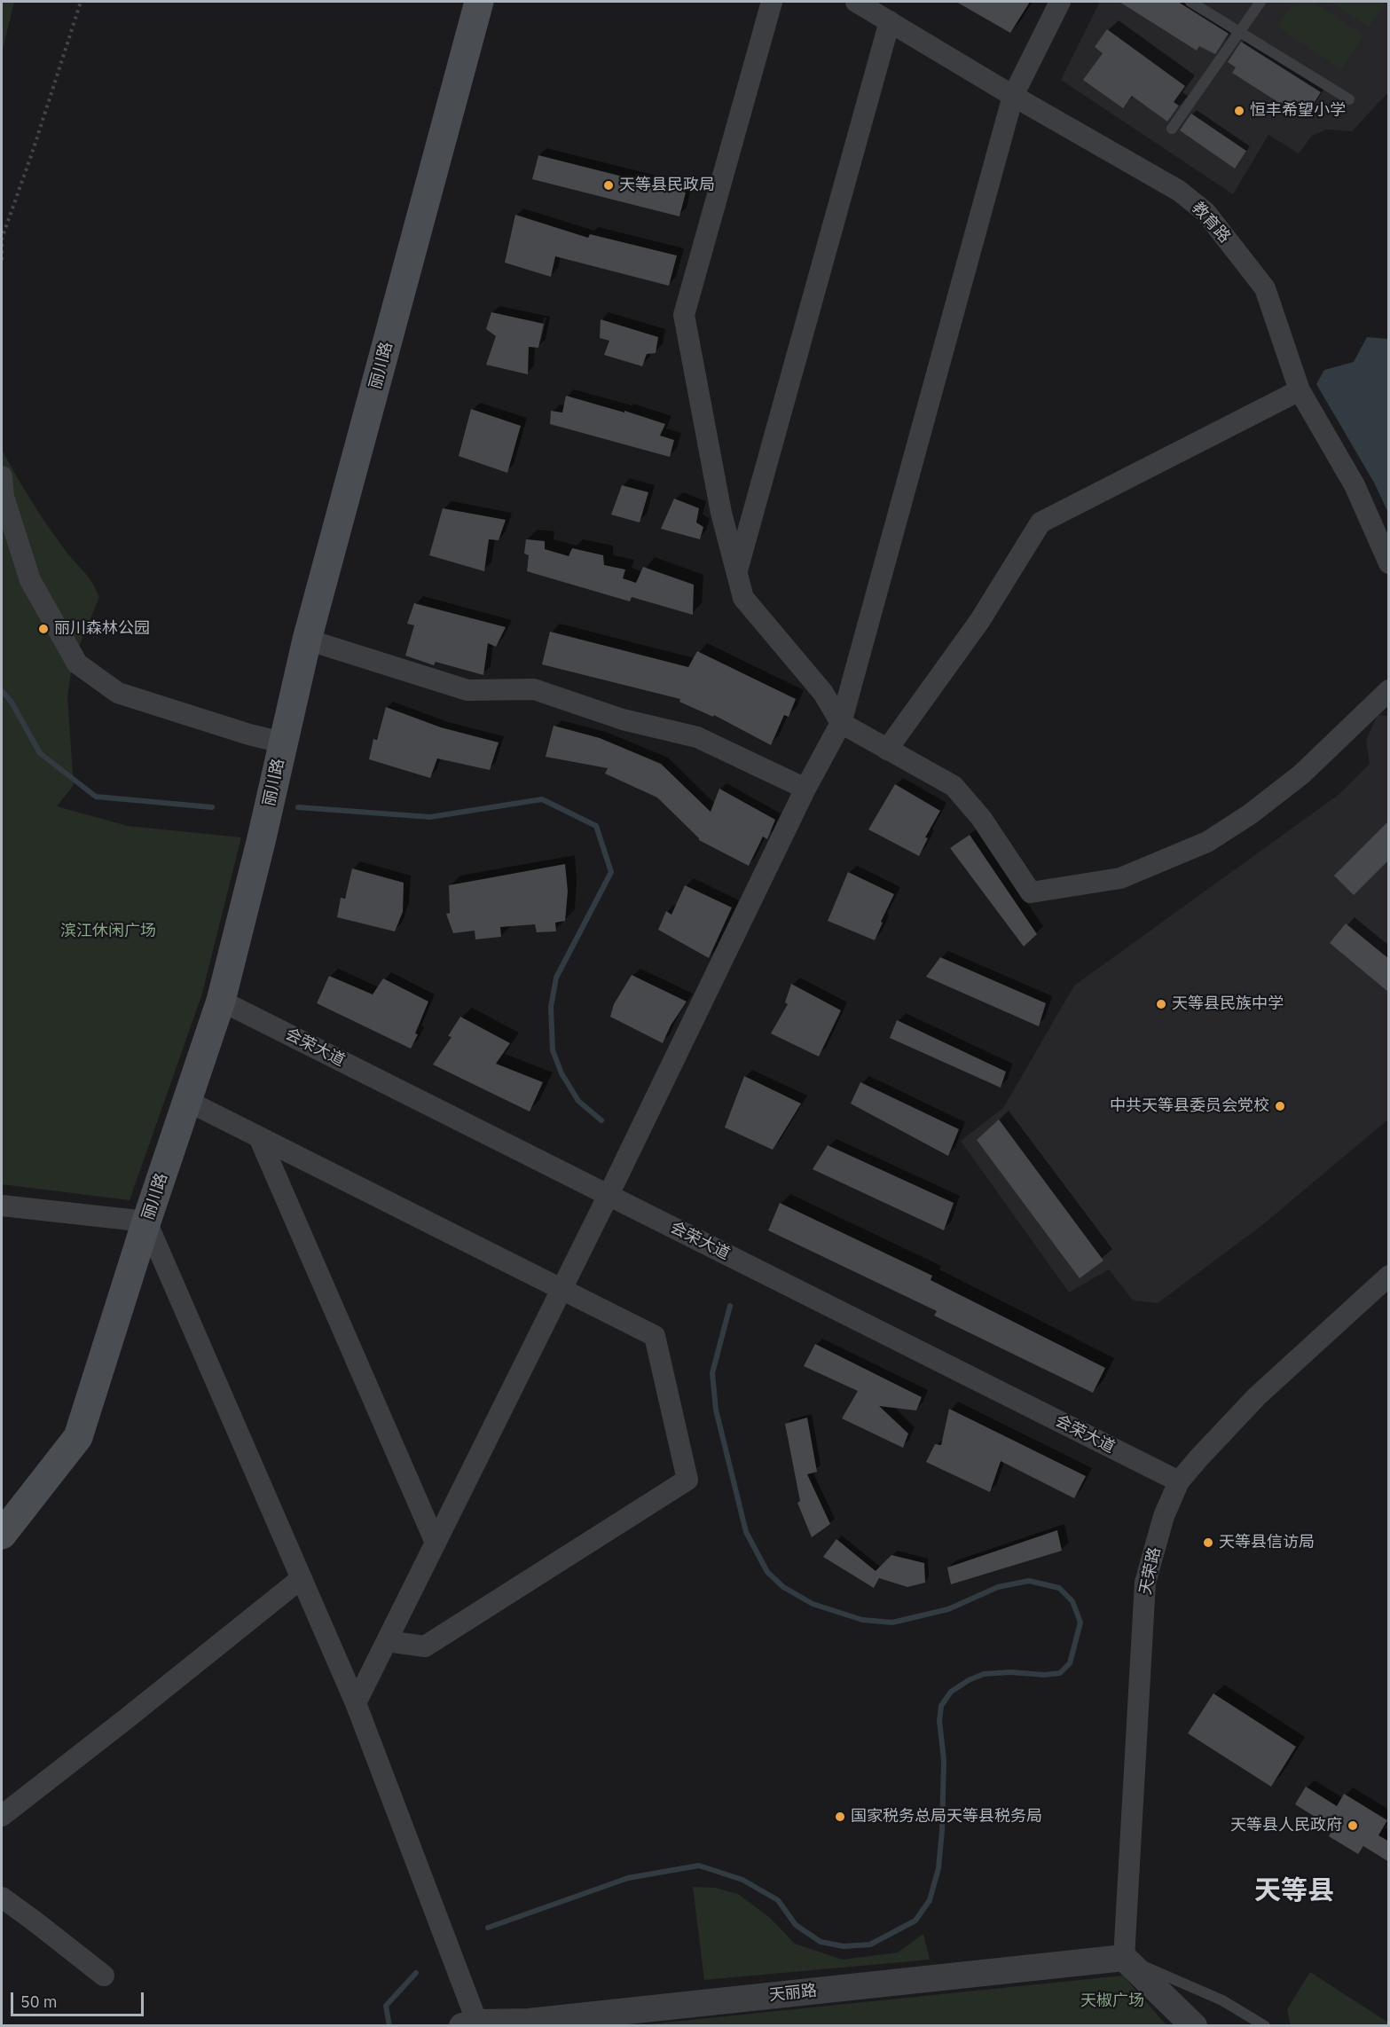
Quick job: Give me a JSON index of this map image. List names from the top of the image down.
{
  "streets": {
    "main road": ["丽川路"],
    "street": [
      "教育路",
      "会荣大道",
      "天荣路",
      "天丽路"
    ]
  },
  "crossings": [
    ["丽川路", "会荣大道"],
    ["会荣大道", "天荣路"],
    ["天荣路", "天丽路"]
  ],
  "districts": ["天等县"],
  "parks": ["滨江休闲广场", "天椒广场"],
  "places": [
    "恒丰希望小学",
    "天等县民政局",
    "丽川森林公园",
    "天等县民族中学",
    "中共天等县委员会党校",
    "天等县信访局",
    "国家税务总局天等县税务局",
    "天等县人民政府"
  ],
  "scale_bar": "50 m"
}
